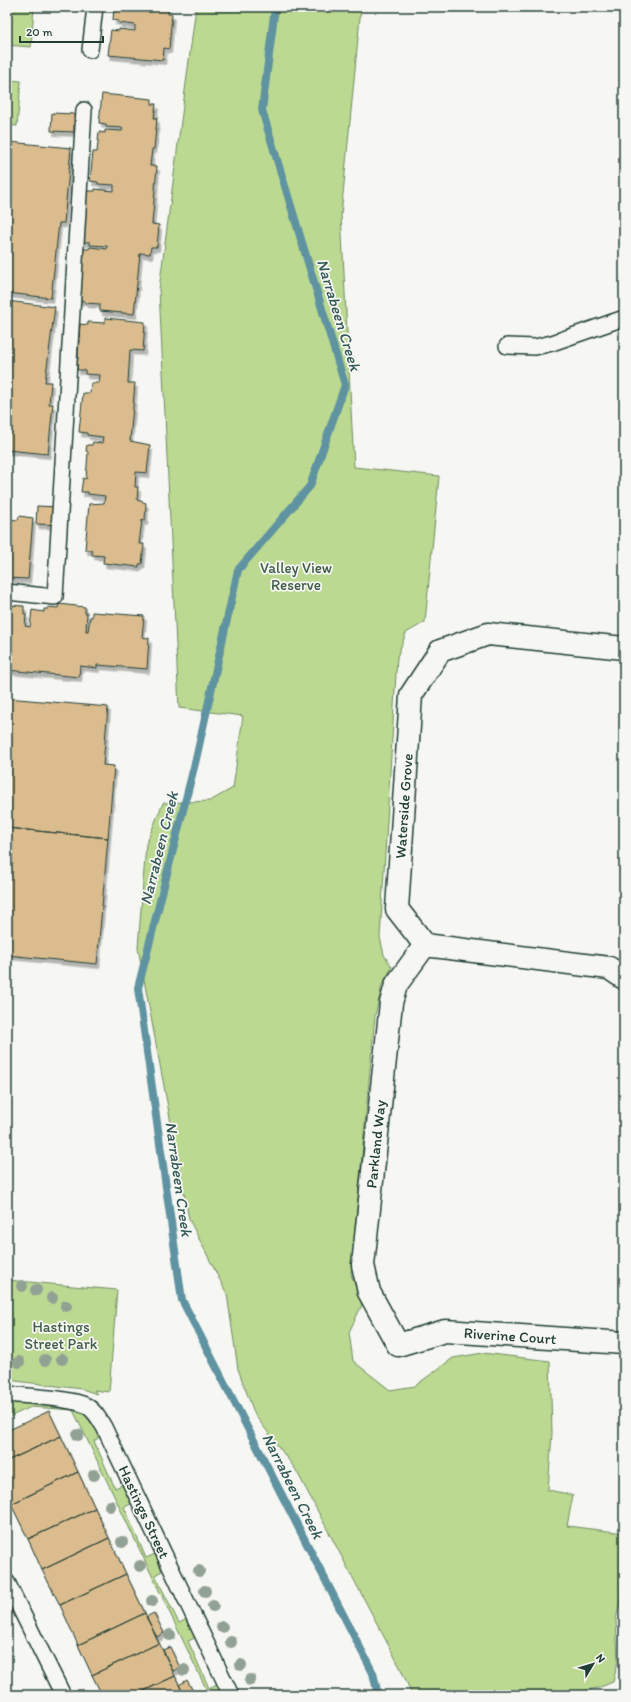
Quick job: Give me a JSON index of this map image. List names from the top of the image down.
{
  "streets": {
    "street": ["Waterside Grove", "Parkland Way", "Riverine Court"],
    "lane": ["Hastings Street"]
  },
  "crossings": [
    ["Waterside Grove", "Parkland Way"],
    ["Parkland Way", "Riverine Court"]
  ],
  "water": ["Narrabeen Creek"],
  "parks": ["Valley View Reserve", "Hastings Street Park"],
  "scale_bar": "20 m",
  "north": "top right"
}
